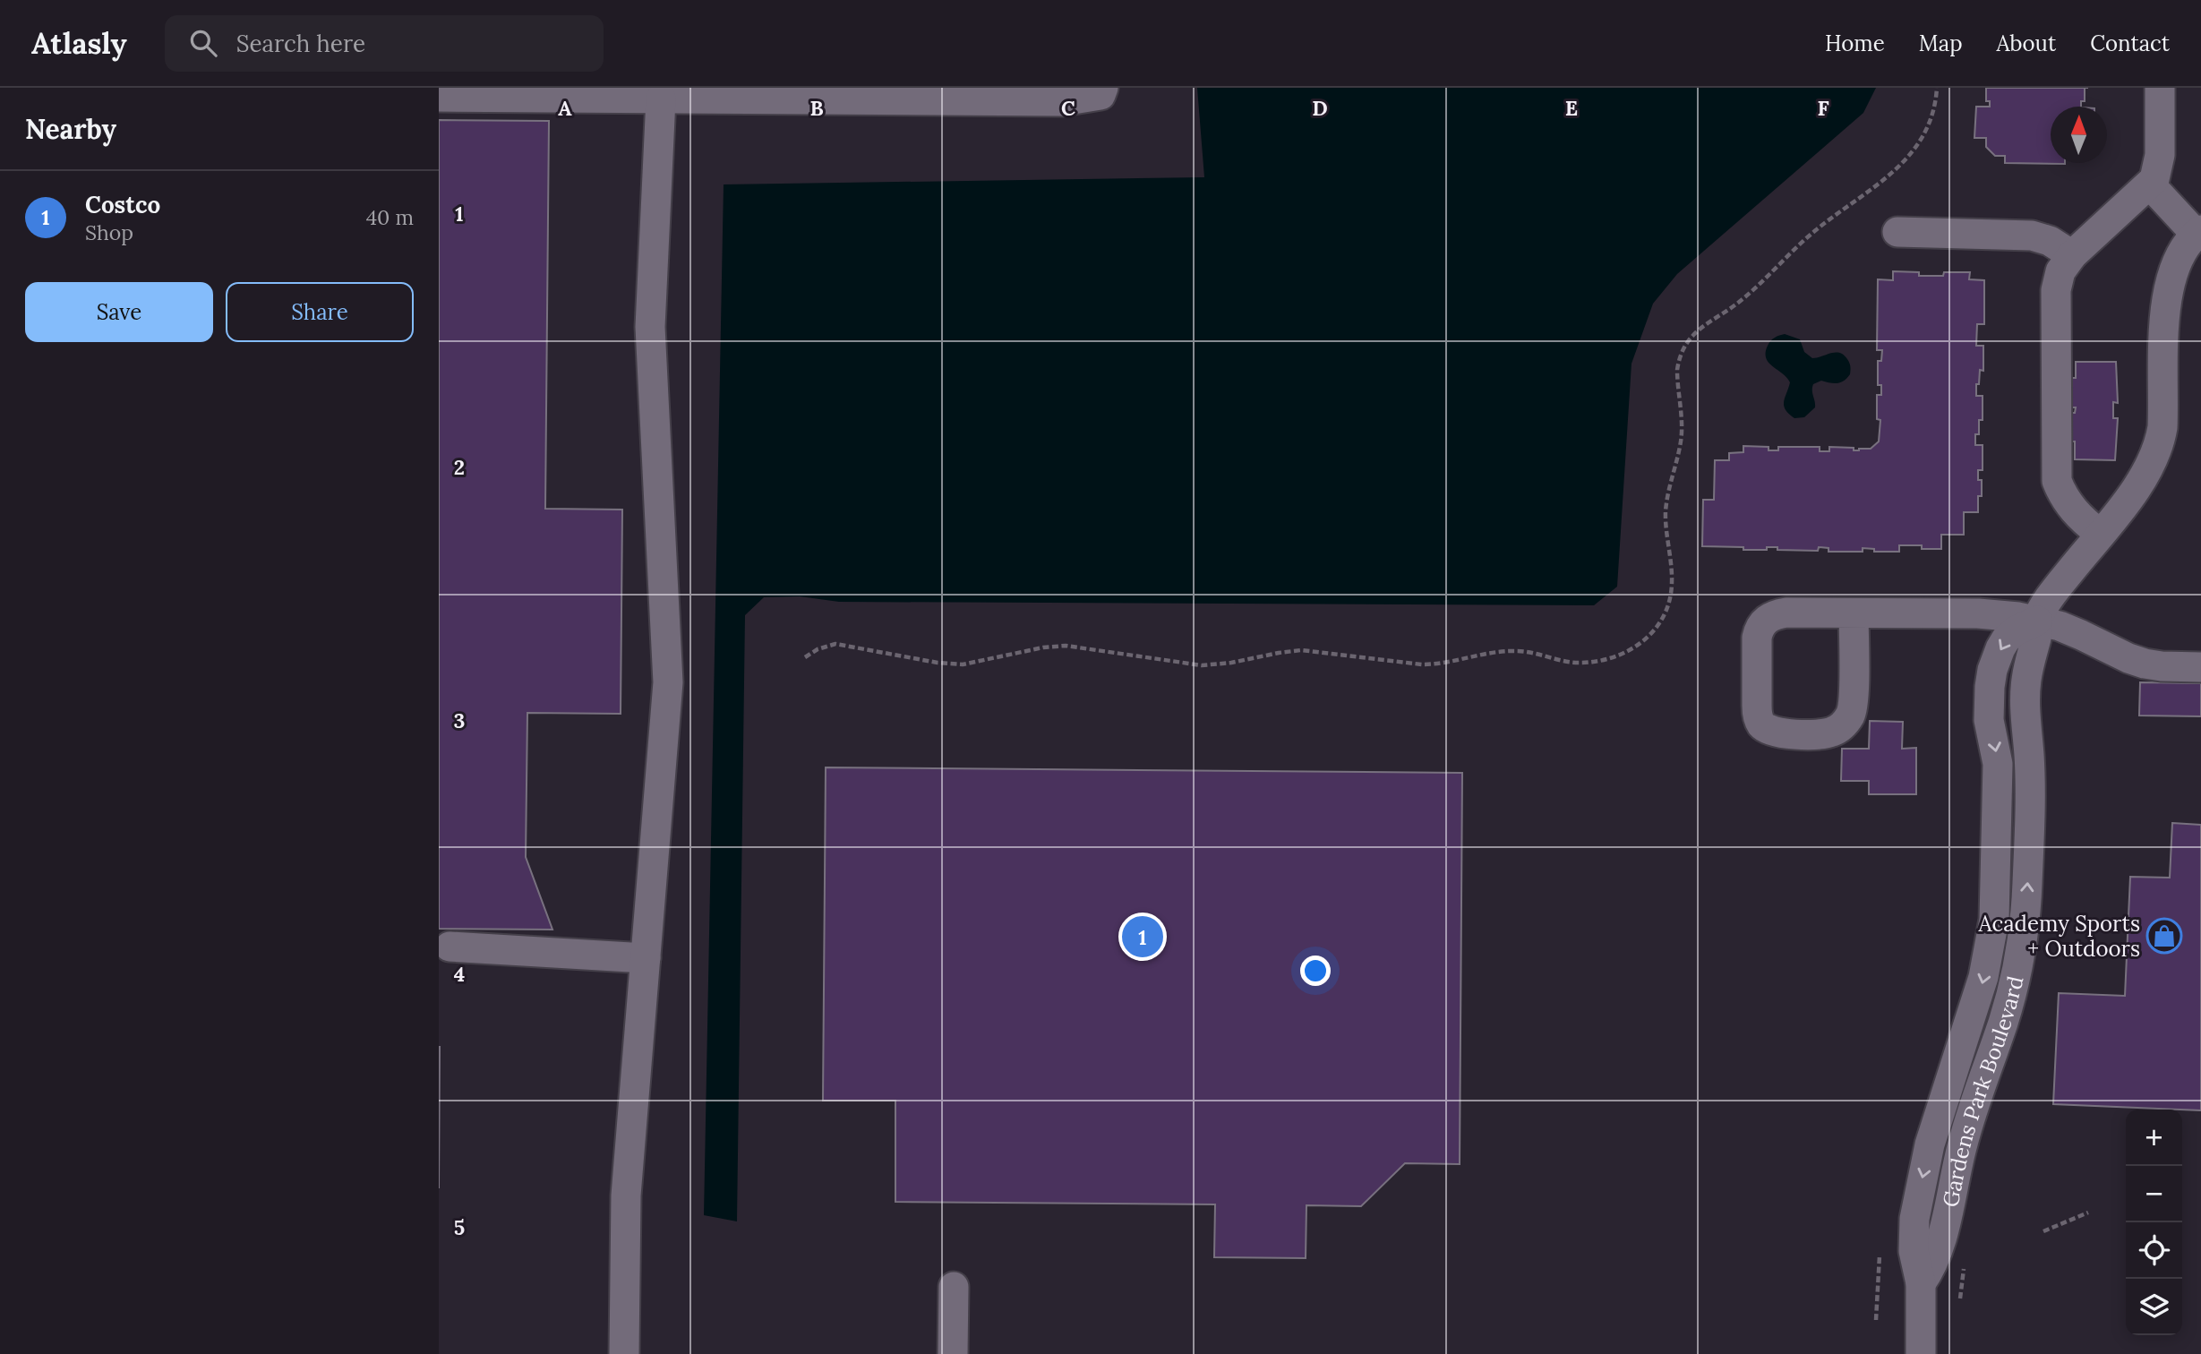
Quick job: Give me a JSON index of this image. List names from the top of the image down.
{
  "streets": {
    "street": ["Gardens Park Boulevard"]
  },
  "places": {
    "shop": ["Academy Sports + Outdoors"]
  },
  "north": "top",
  "page": {
    "header": "Atlasly",
    "search": "Search here",
    "nav": [
      "Home",
      "Map",
      "About",
      "Contact"
    ],
    "heading": "Nearby",
    "list": [
      {
        "mark": "1",
        "name": "Costco",
        "note": "Shop",
        "value": "40 m"
      }
    ],
    "buttons": ["Save", "Share"],
    "pins": "1",
    "map_buttons": ["+", "−"]
  },
  "grid": {
    "columns": [
      "A",
      "B",
      "C",
      "D",
      "E",
      "F"
    ],
    "rows": [
      "1",
      "2",
      "3",
      "4",
      "5"
    ]
  }
}
